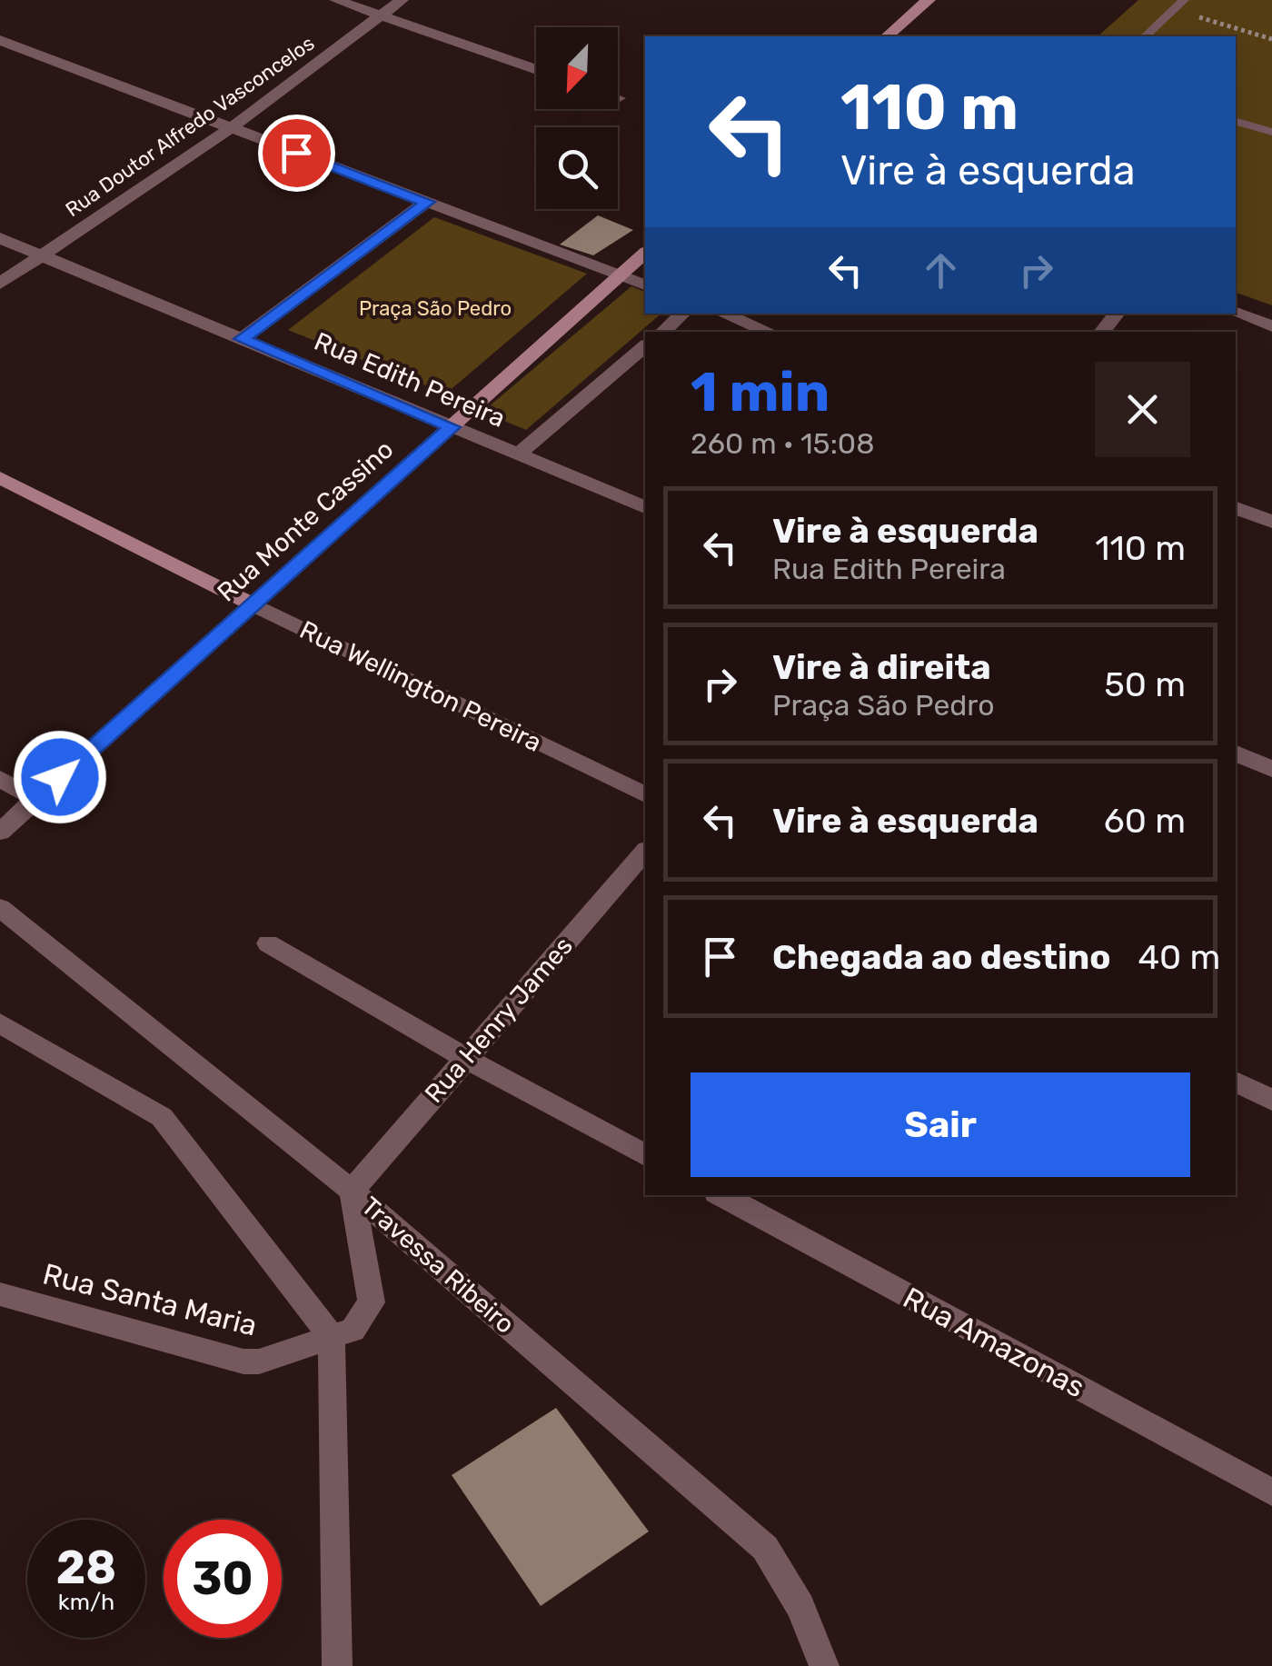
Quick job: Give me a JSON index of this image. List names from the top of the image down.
{
  "streets": {
    "main road": ["Rua Monte Cassino", "Rua Wellington Pereira"],
    "street": [
      "Rua Doutor Alfredo Vasconcelos",
      "Rua Edith Pereira",
      "Rua Henry James",
      "Travessa Ribeiro",
      "Rua Santa Maria",
      "Rua Amazonas"
    ]
  },
  "crossings": [
    ["Rua Doutor Alfredo Vasconcelos", "Rua Edith Pereira"],
    ["Rua Edith Pereira", "Rua Monte Cassino"],
    ["Rua Monte Cassino", "Rua Wellington Pereira"],
    ["Rua Henry James", "Travessa Ribeiro"],
    ["Rua Henry James", "Rua Santa Maria"],
    ["Travessa Ribeiro", "Rua Santa Maria"]
  ],
  "parks": ["Praça São Pedro"],
  "north": "bottom left",
  "page": {
    "turn": ["110 m", "Vire à esquerda"],
    "heading": ["1 min", "260 m · 15:08"],
    "list": [
      {
        "name": "Vire à esquerda",
        "note": "Rua Edith Pereira",
        "value": "110 m"
      },
      {
        "name": "Vire à direita",
        "note": "Praça São Pedro",
        "value": "50 m"
      },
      {
        "name": "Vire à esquerda",
        "value": "60 m"
      },
      {
        "name": "Chegada ao destino",
        "value": "40 m"
      }
    ],
    "buttons": "Sair",
    "speed": "28 km/h",
    "limit": "30"
  }
}
